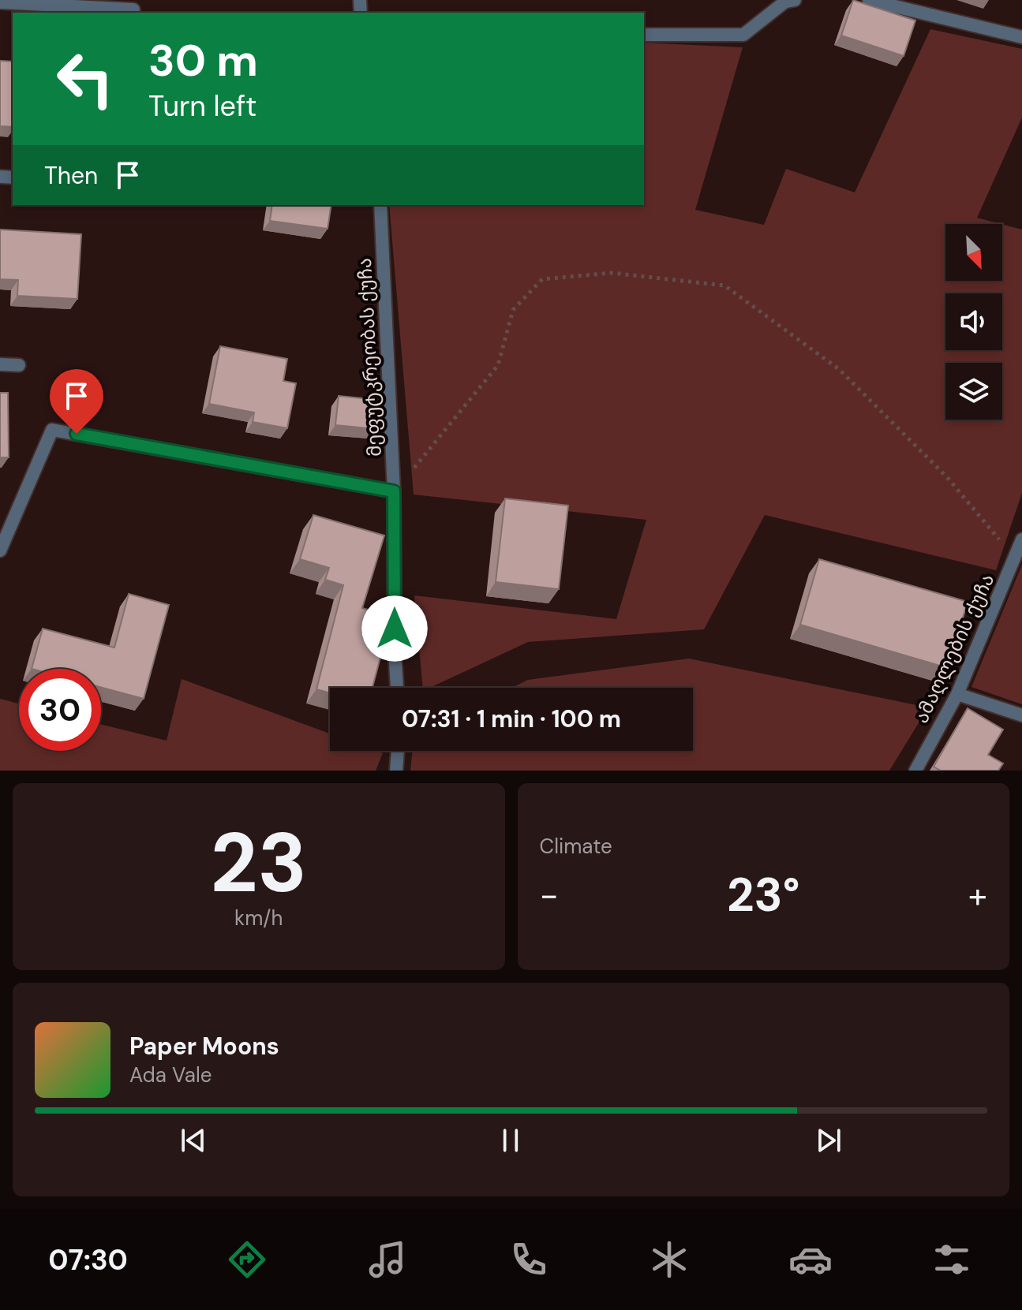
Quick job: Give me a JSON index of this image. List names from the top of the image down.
{
  "streets": {
    "street": ["მეფუტკრეობას ქუჩა", "ამაღლების ქუჩა"]
  },
  "north": "bottom right",
  "page": {
    "turn": ["30 m", "Turn left"],
    "then": "Then",
    "limit": "30",
    "trip": "07:31 · 1 min · 100 m",
    "tile": [
      ["23", "km/h"],
      "Climate"
    ],
    "heat": ["−", "23°", "+"],
    "song": ["Paper Moons", "Ada Vale"],
    "tabs": "07:30"
  }
}
